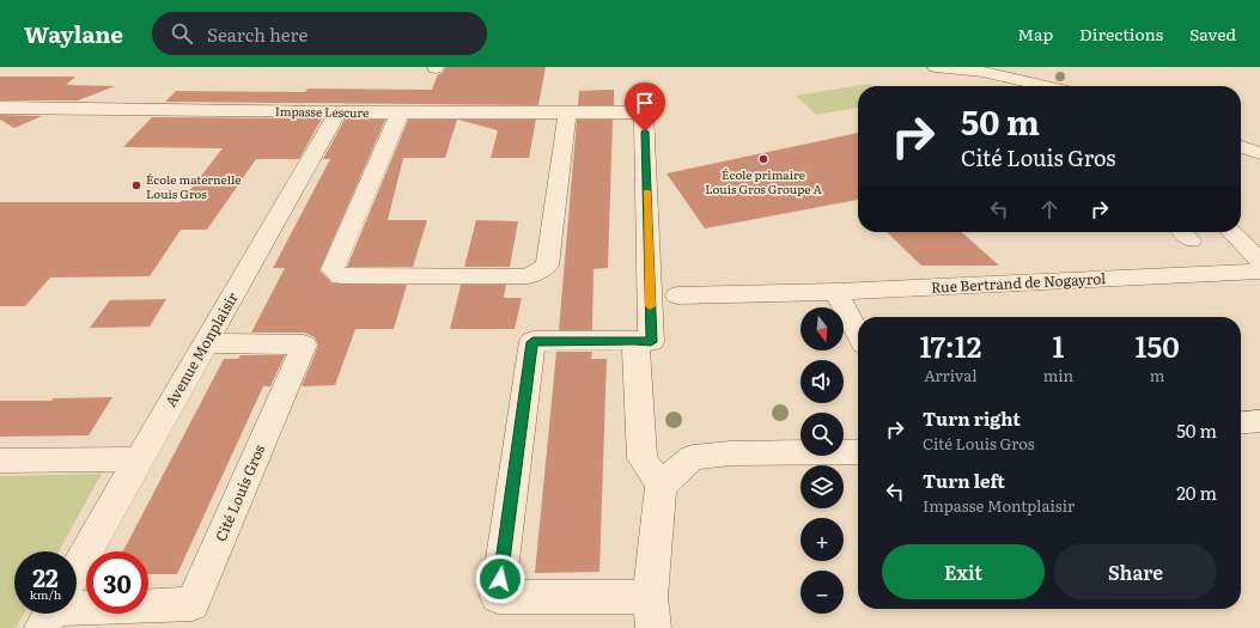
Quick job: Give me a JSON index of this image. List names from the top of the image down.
{
  "streets": {
    "street": [
      "Impasse Lescure",
      "Rue Bertrand de Nogayrol",
      "Avenue Monplaisir",
      "Cité Louis Gros"
    ]
  },
  "crossings": [
    ["Impasse Lescure", "Avenue Monplaisir"],
    ["Avenue Monplaisir", "Cité Louis Gros"]
  ],
  "places": ["École primaire Louis Gros Groupe A", "École maternelle Louis Gros"],
  "north": "bottom",
  "page": {
    "header": "Waylane",
    "search": "Search here",
    "nav": ["Map", "Directions", "Saved"],
    "turn": ["50 m", "Cité Louis Gros"],
    "map_buttons": ["+", "−"],
    "eta": [
      "17:12",
      "Arrival",
      "1",
      "min",
      "150",
      "m"
    ],
    "list": [
      {
        "name": "Turn right",
        "note": "Cité Louis Gros",
        "value": "50 m"
      },
      {
        "name": "Turn left",
        "note": "Impasse Montplaisir",
        "value": "20 m"
      }
    ],
    "buttons": ["Exit", "Share"],
    "speed": "22 km/h",
    "limit": "30"
  }
}
